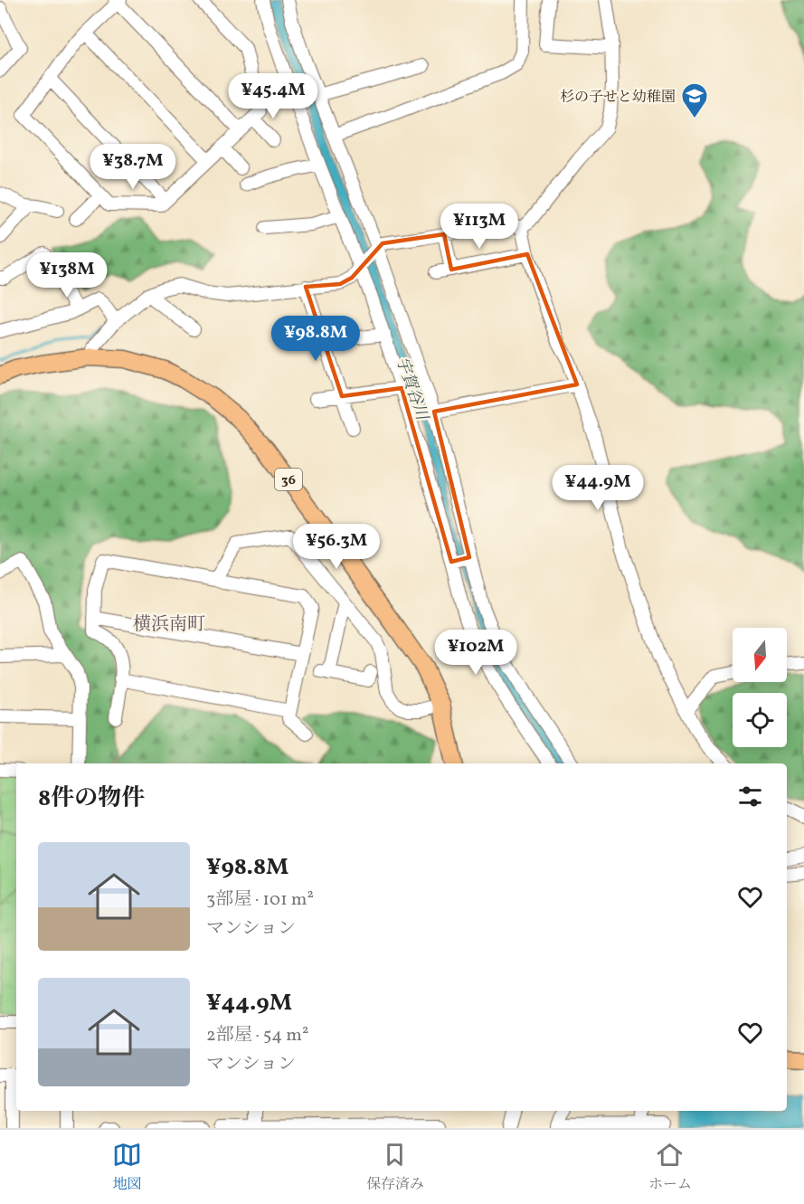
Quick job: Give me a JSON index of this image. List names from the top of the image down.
{
  "streets": {
    "main road": ["36"]
  },
  "districts": ["横浜南町"],
  "water": ["宇賀谷川"],
  "places": {
    "school or university": ["杉の子せと幼稚園"]
  },
  "north": "bottom",
  "page": {
    "price": [
      "¥45.4M",
      "¥38.7M",
      "¥113M",
      "¥138M",
      "¥98.8M",
      "¥44.9M",
      "¥56.3M",
      "¥102M"
    ],
    "heading": "8件の物件",
    "list": [
      {
        "name": "¥98.8M",
        "note": "3部屋 · 101 m² · マンション"
      },
      {
        "name": "¥44.9M",
        "note": "2部屋 · 54 m² · マンション"
      }
    ],
    "tabs": ["地図", "保存済み", "ホーム"]
  }
}
